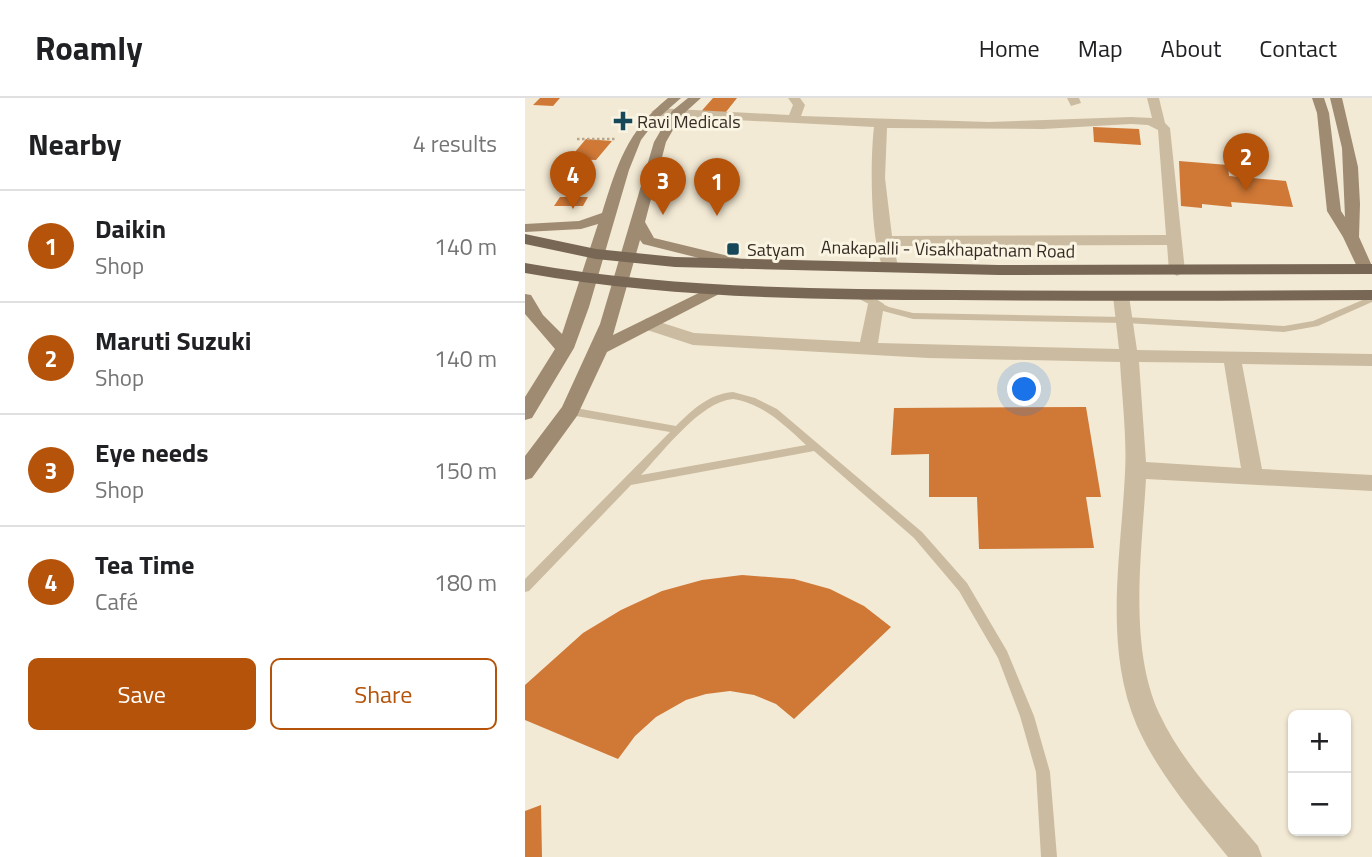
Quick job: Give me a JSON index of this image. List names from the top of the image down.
{
  "streets": {
    "main road": ["Anakapalli - Visakhapatnam Road"]
  },
  "places": {
    "health": ["Ravi Medicals"],
    "transit": ["Satyam"]
  },
  "page": {
    "header": "Roamly",
    "nav": [
      "Home",
      "Map",
      "About",
      "Contact"
    ],
    "heading": ["Nearby", "4 results"],
    "pins": [
      "2",
      "4",
      "3",
      "1"
    ],
    "list": [
      {
        "mark": "1",
        "name": "Daikin",
        "note": "Shop",
        "value": "140 m"
      },
      {
        "mark": "2",
        "name": "Maruti Suzuki",
        "note": "Shop",
        "value": "140 m"
      },
      {
        "mark": "3",
        "name": "Eye needs",
        "note": "Shop",
        "value": "150 m"
      },
      {
        "mark": "4",
        "name": "Tea Time",
        "note": "Café",
        "value": "180 m"
      }
    ],
    "buttons": ["Save", "Share"],
    "map_buttons": ["+", "−"]
  }
}
